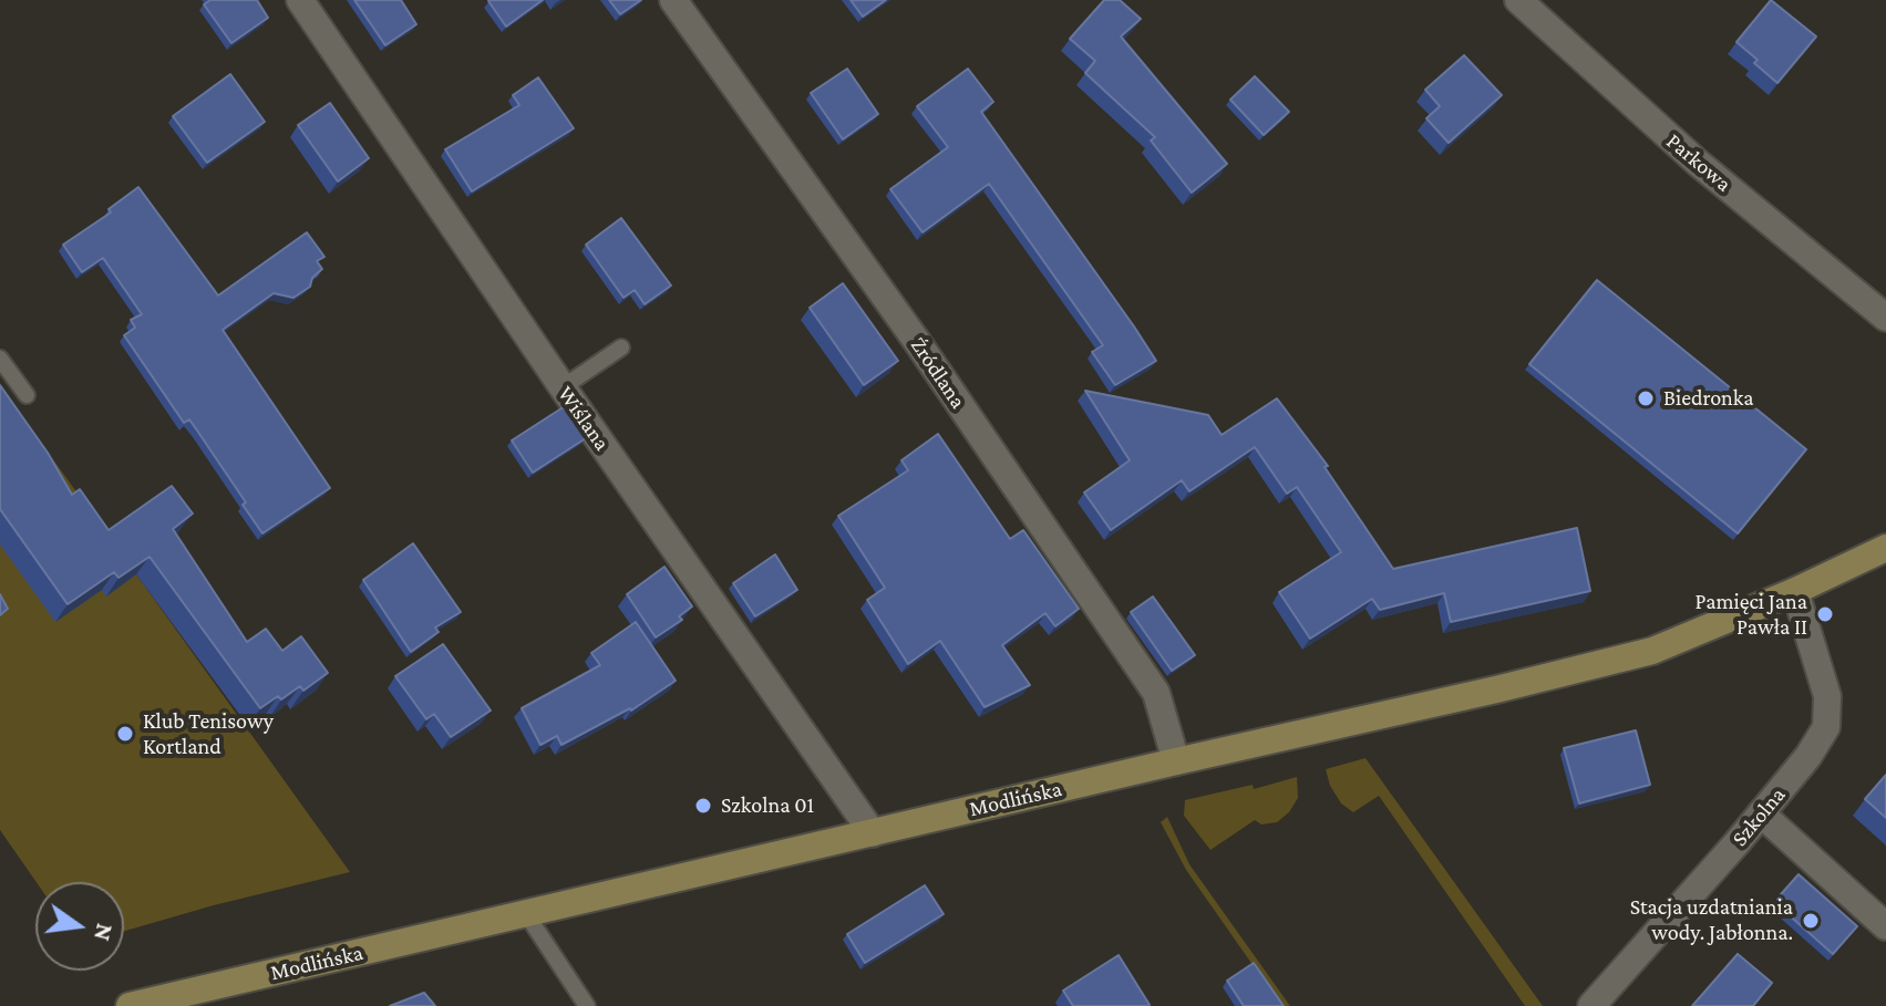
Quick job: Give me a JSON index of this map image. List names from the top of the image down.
{
  "streets": {
    "main road": ["Modlińska"],
    "street": [
      "Parkowa",
      "Źródlana",
      "Wiślana",
      "Szkolna"
    ]
  },
  "crossings": [
    ["Źródlana", "Modlińska"],
    ["Wiślana", "Modlińska"],
    ["Modlińska", "Szkolna"]
  ],
  "places": [
    "Biedronka",
    "Pamięci Jana Pawła II",
    "Klub Tenisowy Kortland",
    "Szkolna 01",
    "Stacja uzdatniania wody. Jabłonna."
  ],
  "north": "right"
}
